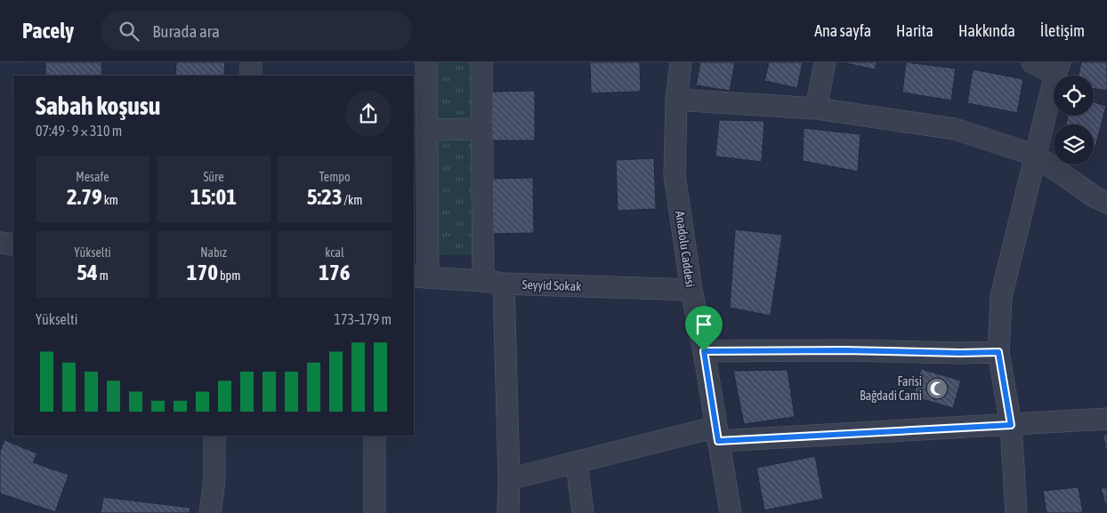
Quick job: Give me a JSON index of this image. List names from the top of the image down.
{
  "streets": {
    "street": ["Anadolu Caddesi", "Seyyid Sokak"]
  },
  "crossings": [
    ["Anadolu Caddesi", "Seyyid Sokak"]
  ],
  "places": {
    "mosque": ["Farisi Bağdadi Cami"]
  },
  "page": {
    "header": "Pacely",
    "search": "Burada ara",
    "nav": [
      "Ana sayfa",
      "Harita",
      "Hakkında",
      "İletişim"
    ],
    "heading": ["Sabah koşusu", "07:49 · 9 × 310 m"],
    "stats": [
      ["Mesafe", "2.79 km"],
      ["Süre", "15:01"],
      ["Tempo", "5:23 /km"],
      ["Yükselti", "54 m"],
      ["Nabız", "170 bpm"],
      ["kcal", "176"]
    ],
    "chart": ["Yükselti", "173–179 m"]
  }
}
